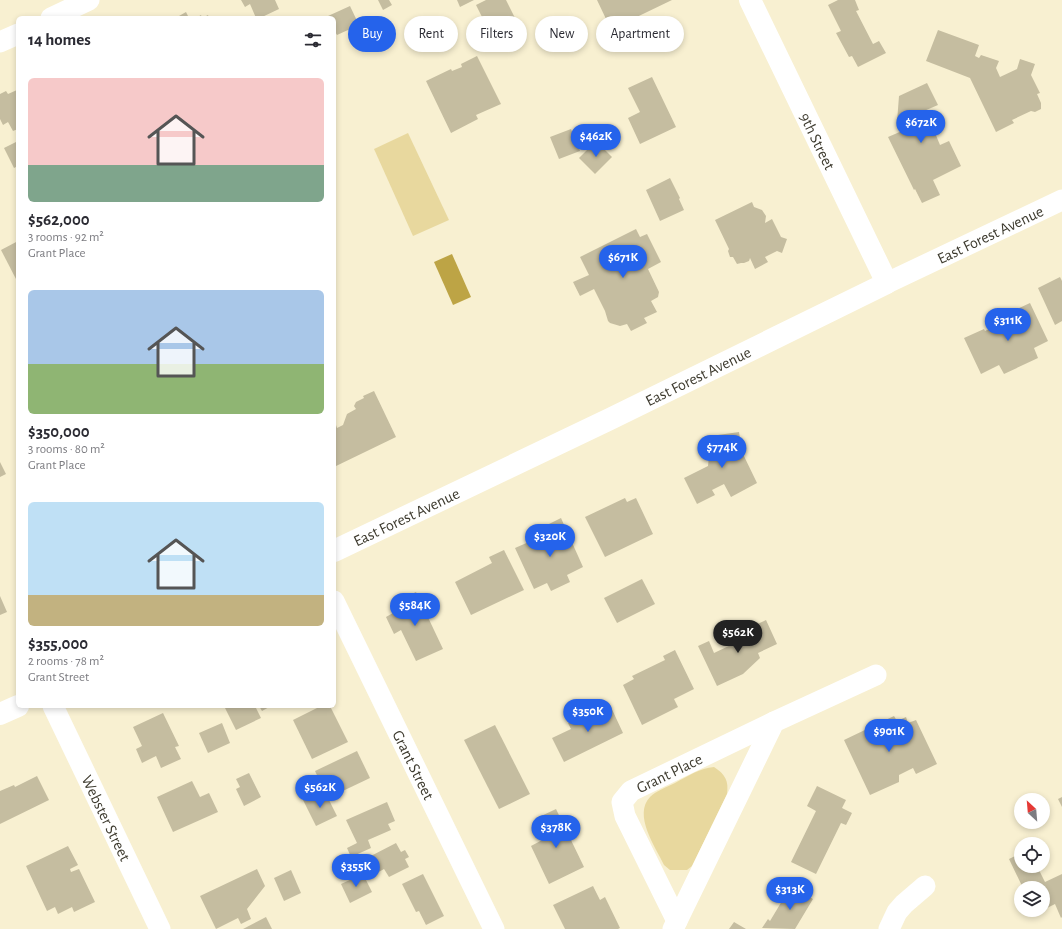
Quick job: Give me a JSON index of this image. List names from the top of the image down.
{
  "streets": {
    "street": [
      "9th Street",
      "East Forest Avenue",
      "Grant Street",
      "Grant Place",
      "Webster Street"
    ]
  },
  "crossings": [
    ["9th Street", "East Forest Avenue"]
  ],
  "north": "top left",
  "page": {
    "chip": [
      "Buy",
      "Rent",
      "Filters",
      "New",
      "Apartment"
    ],
    "heading": "14 homes",
    "list": [
      {
        "name": "$562,000",
        "note": "3 rooms · 92 m² · Grant Place"
      },
      {
        "name": "$350,000",
        "note": "3 rooms · 80 m² · Grant Place"
      },
      {
        "name": "$355,000",
        "note": "2 rooms · 78 m² · Grant Street"
      }
    ],
    "price": [
      "$672K",
      "$462K",
      "$671K",
      "$311K",
      "$774K",
      "$320K",
      "$584K",
      "$562K",
      "$350K",
      "$901K",
      "$562K",
      "$378K",
      "$355K",
      "$313K"
    ]
  }
}
